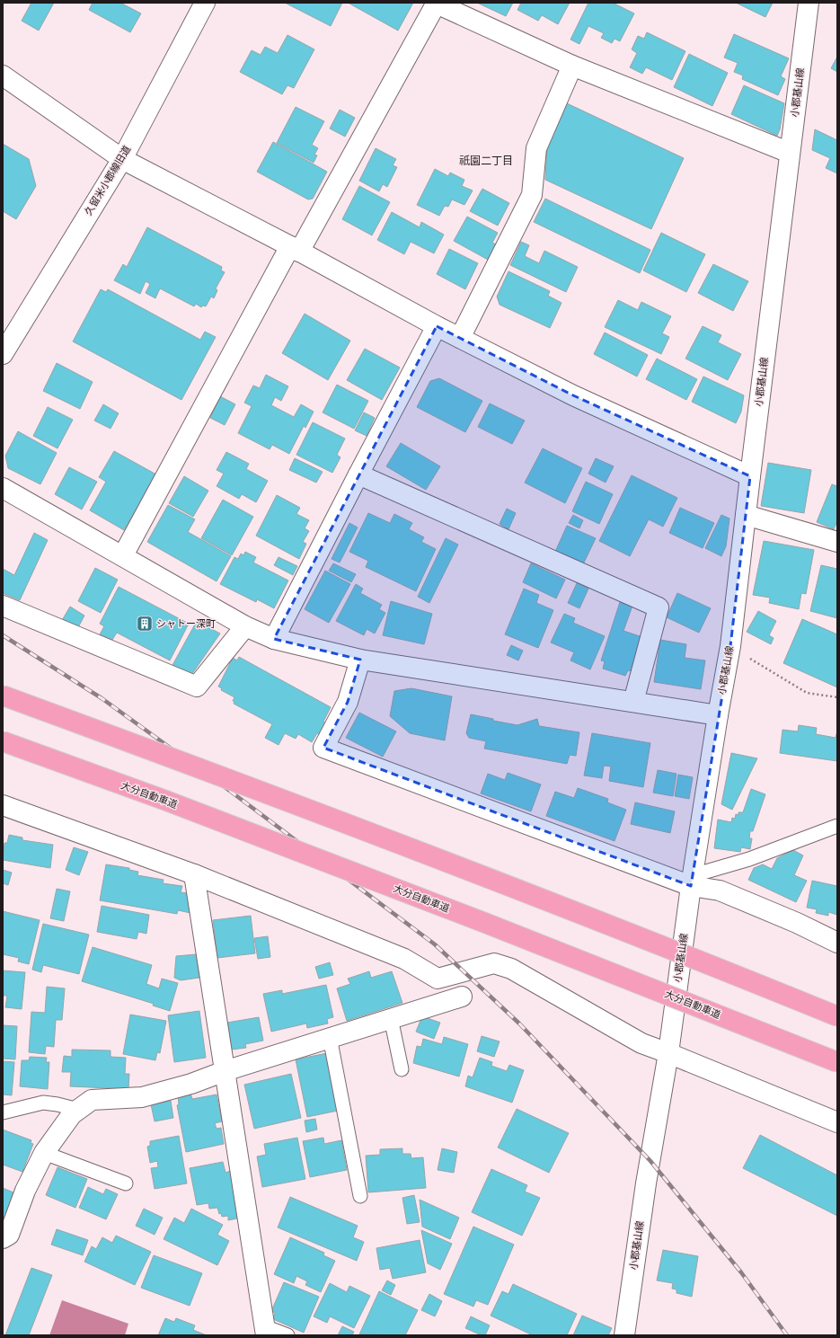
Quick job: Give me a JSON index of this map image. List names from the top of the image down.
{
  "streets": {
    "highway": ["大分自動車道"],
    "street": ["小郡基山線", "久留米小郡線旧道"]
  },
  "districts": ["祇園二丁目"],
  "places": {
    "building": ["シャトー深町"]
  }
}
